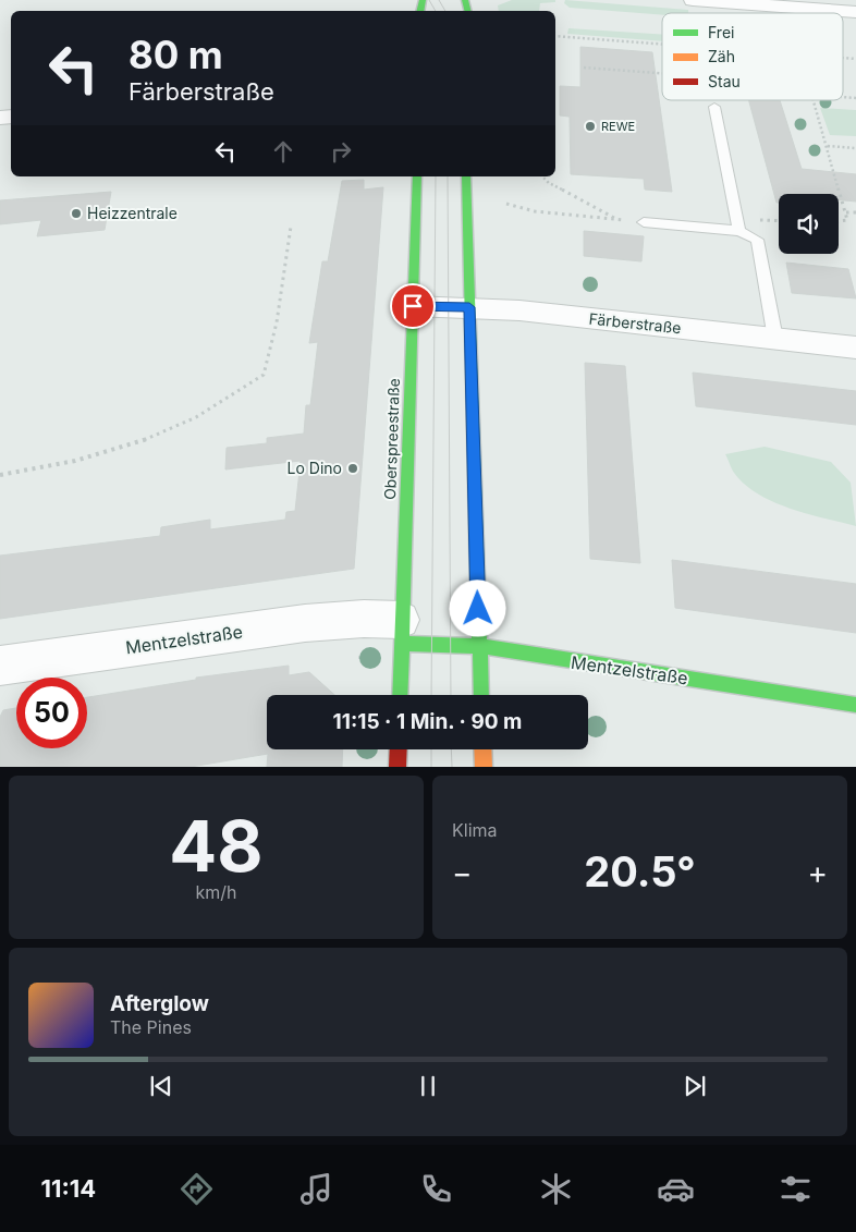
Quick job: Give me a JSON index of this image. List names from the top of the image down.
{
  "streets": {
    "main road": ["Oberspreestraße", "Mentzelstraße"],
    "street": ["Färberstraße"]
  },
  "crossings": [
    ["Färberstraße", "Oberspreestraße"],
    ["Oberspreestraße", "Mentzelstraße"]
  ],
  "places": ["REWE", "Heizzentrale", "Lo Dino"],
  "legend": ["Frei", "Zäh", "Stau"],
  "page": {
    "turn": ["80 m", "Färberstraße"],
    "limit": "50",
    "trip": "11:15 · 1 Min. · 90 m",
    "tile": [
      ["48", "km/h"],
      "Klima"
    ],
    "heat": ["−", "20.5°", "+"],
    "song": ["Afterglow", "The Pines"],
    "tabs": "11:14"
  }
}
